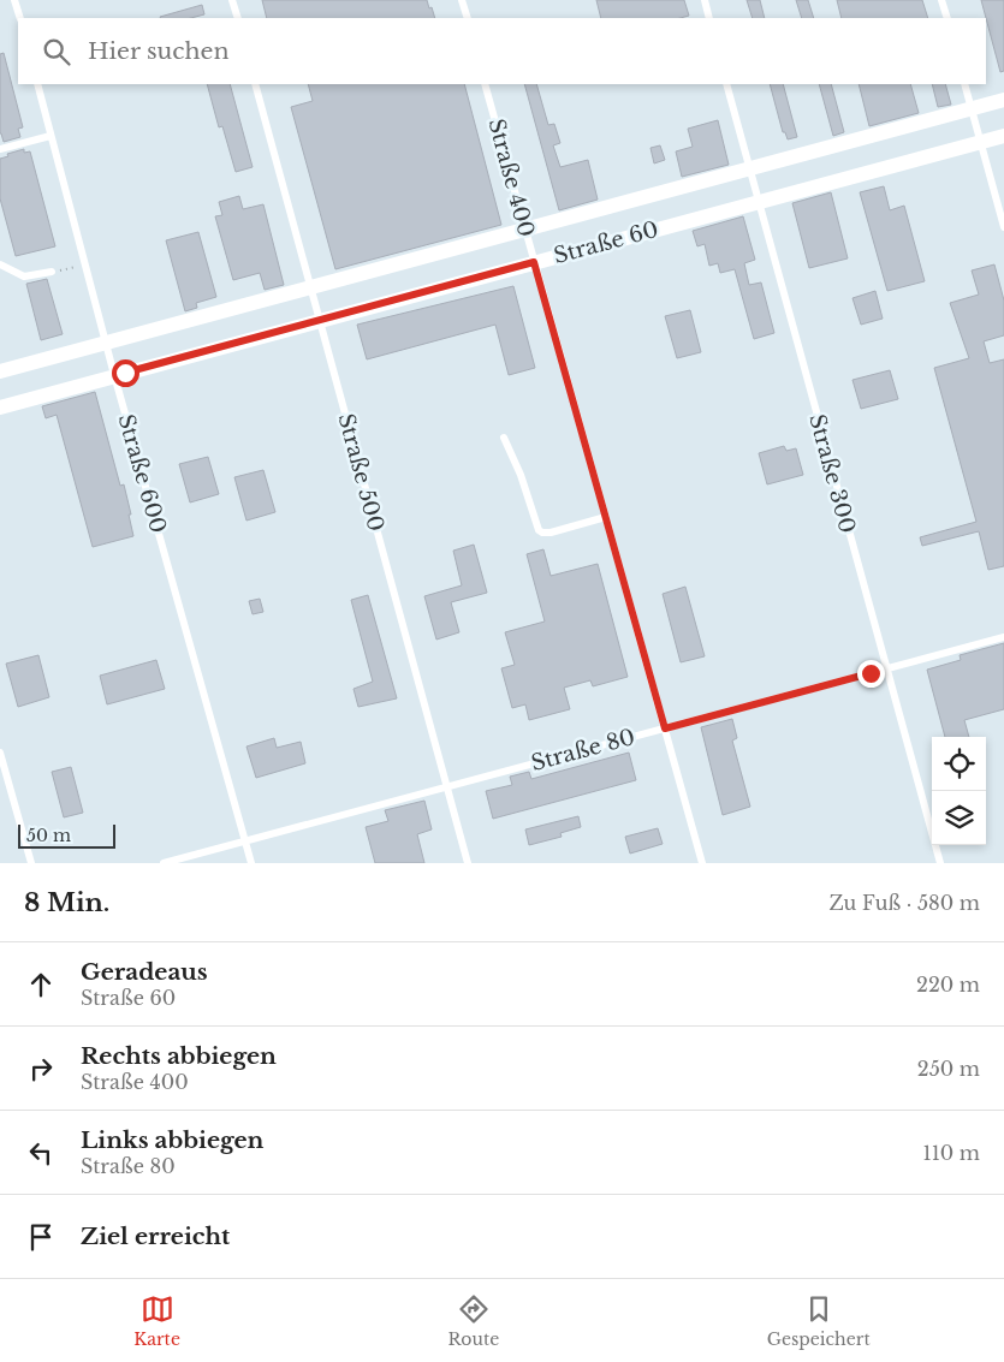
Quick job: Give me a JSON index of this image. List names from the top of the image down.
{
  "streets": {
    "street": ["Straße 60"],
    "lane": [
      "Straße 400",
      "Straße 500",
      "Straße 600",
      "Straße 300",
      "Straße 80"
    ]
  },
  "crossings": [
    ["Straße 400", "Straße 60"],
    ["Straße 400", "Straße 80"],
    ["Straße 60", "Straße 500"],
    ["Straße 60", "Straße 600"],
    ["Straße 60", "Straße 300"],
    ["Straße 500", "Straße 80"],
    ["Straße 600", "Straße 80"],
    ["Straße 300", "Straße 80"]
  ],
  "scale_bar": "50 m",
  "page": {
    "search": "Hier suchen",
    "scale": "50 m",
    "heading": ["8 Min.", "Zu Fuß · 580 m"],
    "list": [
      ["Geradeaus", "Straße 60", "220 m"],
      ["Rechts abbiegen", "Straße 400", "250 m"],
      ["Links abbiegen", "Straße 80", "110 m"],
      "Ziel erreicht"
    ],
    "nav": ["Karte", "Route", "Gespeichert"]
  }
}
